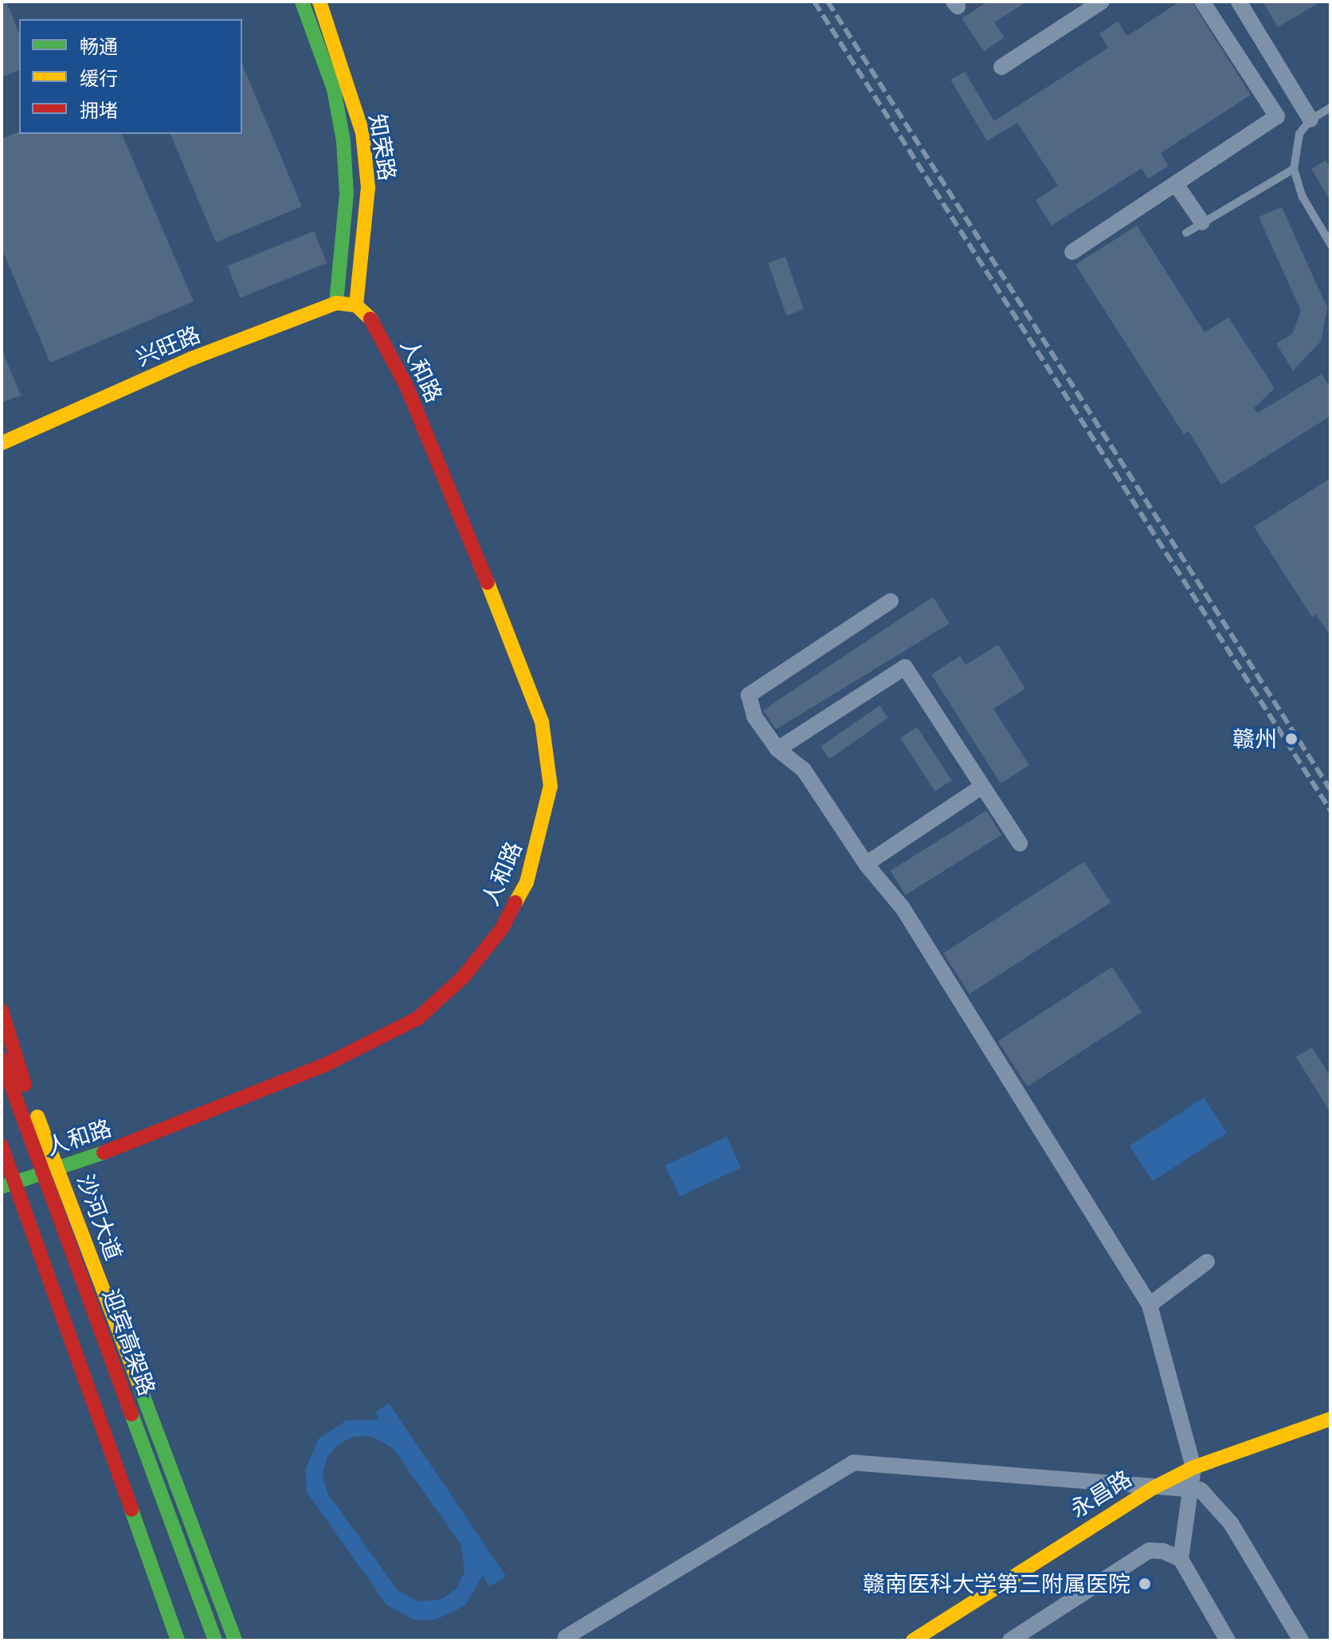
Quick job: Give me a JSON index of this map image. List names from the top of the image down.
{
  "streets": {
    "main road": [
      "知荣路",
      "兴旺路",
      "人和路",
      "沙河大道",
      "迎宾高架路",
      "永昌路"
    ]
  },
  "crossings": [
    ["知荣路", "兴旺路"],
    ["知荣路", "人和路"],
    ["兴旺路", "人和路"],
    ["人和路", "沙河大道"]
  ],
  "places": ["赣州", "赣南医科大学第三附属医院"],
  "legend": ["畅通", "缓行", "拥堵"]
}
